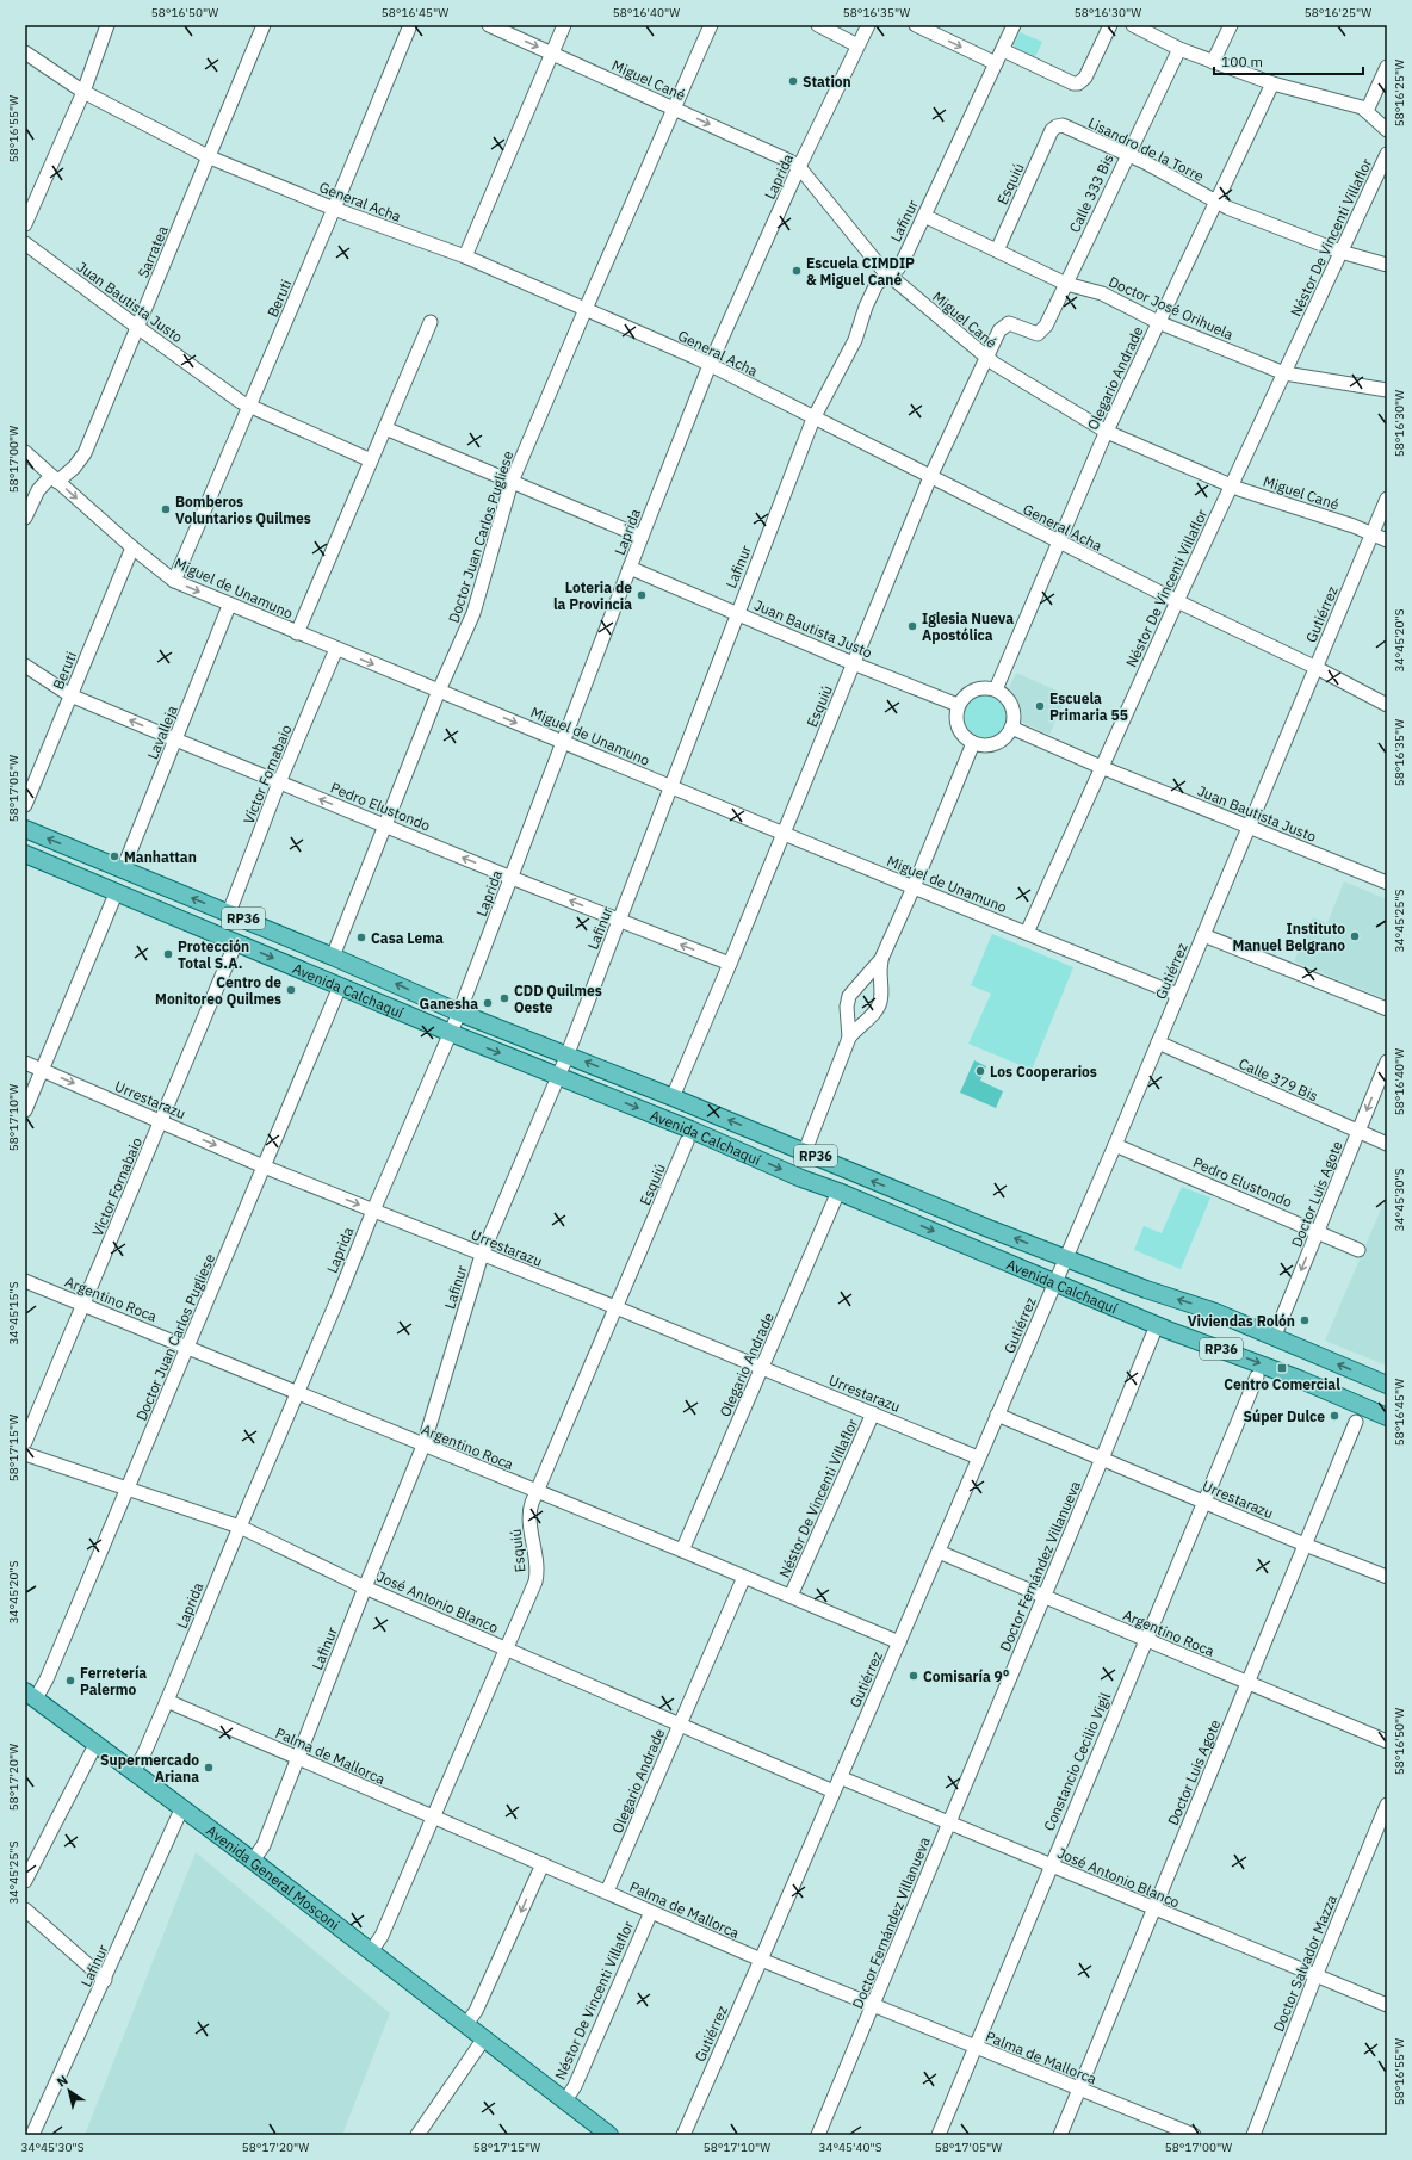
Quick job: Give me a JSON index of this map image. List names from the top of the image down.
{
  "streets": {
    "main road": ["RP36", "Avenida Calchaquí", "Avenida General Mosconi"],
    "street": [
      "Miguel Cané",
      "Lisandro de la Torre",
      "Laprida",
      "Esquiú",
      "Calle 333 Bis",
      "General Acha",
      "Lafinur",
      "Néstor De Vincenti Villaflor",
      "Sarratea",
      "Beruti",
      "Juan Bautista Justo",
      "Doctor José Orihuela",
      "Olegario Andrade",
      "Doctor Juan Carlos Pugliese",
      "Miguel de Unamuno",
      "Gutiérrez",
      "Lavalleja",
      "Víctor Fornabaio",
      "Pedro Elustondo",
      "Calle 379 Bis",
      "Urrestarazu",
      "Doctor Luis Agote",
      "Argentino Roca",
      "Doctor Fernández Villanueva",
      "José Antonio Blanco",
      "Palma de Mallorca",
      "Constancio Cecilio Vigil",
      "Doctor Salvador Mazza"
    ]
  },
  "crossings": [
    ["Miguel Cané", "Laprida"],
    ["Miguel Cané", "Esquiú"],
    ["Miguel Cané", "Lafinur"],
    ["Miguel Cané", "Néstor De Vincenti Villaflor"],
    ["Miguel Cané", "Olegario Andrade"],
    ["Miguel Cané", "Doctor Juan Carlos Pugliese"],
    ["Miguel Cané", "Gutiérrez"],
    ["Lisandro de la Torre", "Esquiú"],
    ["Lisandro de la Torre", "Calle 333 Bis"],
    ["Lisandro de la Torre", "Néstor De Vincenti Villaflor"],
    ["Lisandro de la Torre", "Olegario Andrade"],
    ["Laprida", "General Acha"],
    ["Laprida", "Juan Bautista Justo"],
    ["Laprida", "Miguel de Unamuno"],
    ["Laprida", "Pedro Elustondo"],
    ["Laprida", "Avenida Calchaquí"],
    ["Laprida", "Urrestarazu"],
    ["Laprida", "Argentino Roca"],
    ["Laprida", "José Antonio Blanco"],
    ["Laprida", "Palma de Mallorca"],
    ["Laprida", "Avenida General Mosconi"],
    ["Esquiú", "Calle 333 Bis"],
    ["Esquiú", "General Acha"],
    ["Esquiú", "Juan Bautista Justo"],
    ["Esquiú", "Doctor José Orihuela"],
    ["Esquiú", "Miguel de Unamuno"],
    ["Esquiú", "Pedro Elustondo"],
    ["Esquiú", "Avenida Calchaquí"],
    ["Esquiú", "Urrestarazu"],
    ["Esquiú", "Argentino Roca"],
    ["Esquiú", "José Antonio Blanco"],
    ["Esquiú", "Palma de Mallorca"],
    ["Esquiú", "Avenida General Mosconi"],
    ["Calle 333 Bis", "Doctor José Orihuela"],
    ["General Acha", "Lafinur"],
    ["General Acha", "Néstor De Vincenti Villaflor"],
    ["General Acha", "Sarratea"],
    ["General Acha", "Beruti"],
    ["General Acha", "Olegario Andrade"],
    ["General Acha", "Doctor Juan Carlos Pugliese"],
    ["General Acha", "Gutiérrez"],
    ["Lafinur", "Juan Bautista Justo"],
    ["Lafinur", "Doctor José Orihuela"],
    ["Lafinur", "Miguel de Unamuno"],
    ["Lafinur", "Pedro Elustondo"],
    ["Lafinur", "Avenida Calchaquí"],
    ["Lafinur", "Urrestarazu"],
    ["Lafinur", "Argentino Roca"],
    ["Lafinur", "José Antonio Blanco"],
    ["Lafinur", "Palma de Mallorca"],
    ["Lafinur", "Avenida General Mosconi"],
    ["Néstor De Vincenti Villaflor", "Juan Bautista Justo"],
    ["Néstor De Vincenti Villaflor", "Doctor José Orihuela"],
    ["Néstor De Vincenti Villaflor", "Miguel de Unamuno"],
    ["Néstor De Vincenti Villaflor", "Urrestarazu"],
    ["Néstor De Vincenti Villaflor", "Argentino Roca"],
    ["Néstor De Vincenti Villaflor", "Palma de Mallorca"],
    ["Néstor De Vincenti Villaflor", "Avenida General Mosconi"],
    ["Sarratea", "Juan Bautista Justo"],
    ["Sarratea", "Miguel de Unamuno"],
    ["Beruti", "Juan Bautista Justo"],
    ["Beruti", "Miguel de Unamuno"],
    ["Beruti", "Pedro Elustondo"],
    ["Juan Bautista Justo", "Olegario Andrade"],
    ["Juan Bautista Justo", "Gutiérrez"],
    ["Doctor José Orihuela", "Olegario Andrade"],
    ["Olegario Andrade", "Avenida Calchaquí"],
    ["Olegario Andrade", "Urrestarazu"],
    ["Olegario Andrade", "Argentino Roca"],
    ["Olegario Andrade", "José Antonio Blanco"],
    ["Olegario Andrade", "Palma de Mallorca"],
    ["Doctor Juan Carlos Pugliese", "Miguel de Unamuno"],
    ["Doctor Juan Carlos Pugliese", "Pedro Elustondo"],
    ["Doctor Juan Carlos Pugliese", "Avenida Calchaquí"],
    ["Doctor Juan Carlos Pugliese", "Urrestarazu"],
    ["Doctor Juan Carlos Pugliese", "Argentino Roca"],
    ["Doctor Juan Carlos Pugliese", "José Antonio Blanco"],
    ["Doctor Juan Carlos Pugliese", "Avenida General Mosconi"],
    ["Miguel de Unamuno", "Gutiérrez"],
    ["Miguel de Unamuno", "Lavalleja"],
    ["Miguel de Unamuno", "Víctor Fornabaio"],
    ["Gutiérrez", "Pedro Elustondo"],
    ["Gutiérrez", "Avenida Calchaquí"],
    ["Gutiérrez", "Calle 379 Bis"],
    ["Gutiérrez", "Urrestarazu"],
    ["Gutiérrez", "Argentino Roca"],
    ["Gutiérrez", "José Antonio Blanco"],
    ["Gutiérrez", "Palma de Mallorca"],
    ["Lavalleja", "Pedro Elustondo"],
    ["Lavalleja", "Avenida Calchaquí"],
    ["Víctor Fornabaio", "Pedro Elustondo"],
    ["Víctor Fornabaio", "Avenida Calchaquí"],
    ["Víctor Fornabaio", "Urrestarazu"],
    ["Víctor Fornabaio", "Argentino Roca"],
    ["Pedro Elustondo", "Doctor Luis Agote"],
    ["Avenida Calchaquí", "Doctor Luis Agote"],
    ["Avenida Calchaquí", "Doctor Fernández Villanueva"],
    ["Calle 379 Bis", "Doctor Luis Agote"],
    ["Urrestarazu", "Doctor Luis Agote"],
    ["Urrestarazu", "Doctor Fernández Villanueva"],
    ["Urrestarazu", "Constancio Cecilio Vigil"],
    ["Doctor Luis Agote", "Argentino Roca"],
    ["Doctor Luis Agote", "José Antonio Blanco"],
    ["Doctor Luis Agote", "Palma de Mallorca"],
    ["Argentino Roca", "Doctor Fernández Villanueva"],
    ["Argentino Roca", "Constancio Cecilio Vigil"],
    ["Doctor Fernández Villanueva", "José Antonio Blanco"],
    ["Doctor Fernández Villanueva", "Palma de Mallorca"],
    ["José Antonio Blanco", "Constancio Cecilio Vigil"],
    ["José Antonio Blanco", "Doctor Salvador Mazza"],
    ["Palma de Mallorca", "Constancio Cecilio Vigil"]
  ],
  "one_way": ["Pedro Elustondo"],
  "places": {
    "other": [
      "Station",
      "Escuela CIMDIP & Miguel Cané",
      "Bomberos Voluntarios Quilmes",
      "Loteria de la Provincia",
      "Iglesia Nueva Apostólica",
      "Escuela Primaria 55",
      "Manhattan",
      "Instituto Manuel Belgrano",
      "Casa Lema",
      "Protección Total S.A.",
      "Centro de Monitoreo Quilmes",
      "CDD Quilmes Oeste",
      "Ganesha",
      "Los Cooperarios",
      "Viviendas Rolón",
      "Súper Dulce",
      "Comisaría 9°",
      "Ferretería Palermo",
      "Supermercado Ariana"
    ],
    "transit": ["Centro Comercial"]
  },
  "scale_bar": "100 m",
  "north": "top left",
  "coordinates": [
    "58°16'50\"W",
    "58°16'45\"W",
    "58°16'40\"W",
    "58°16'35\"W",
    "58°16'30\"W",
    "58°16'25\"W",
    "58°16'55\"W",
    "58°17'00\"W",
    "34°45'20\"S",
    "58°17'05\"W",
    "34°45'25\"S",
    "58°17'10\"W",
    "34°45'30\"S",
    "34°45'15\"S",
    "58°17'15\"W",
    "58°17'20\"W",
    "34°45'40\"S"
  ]
}
